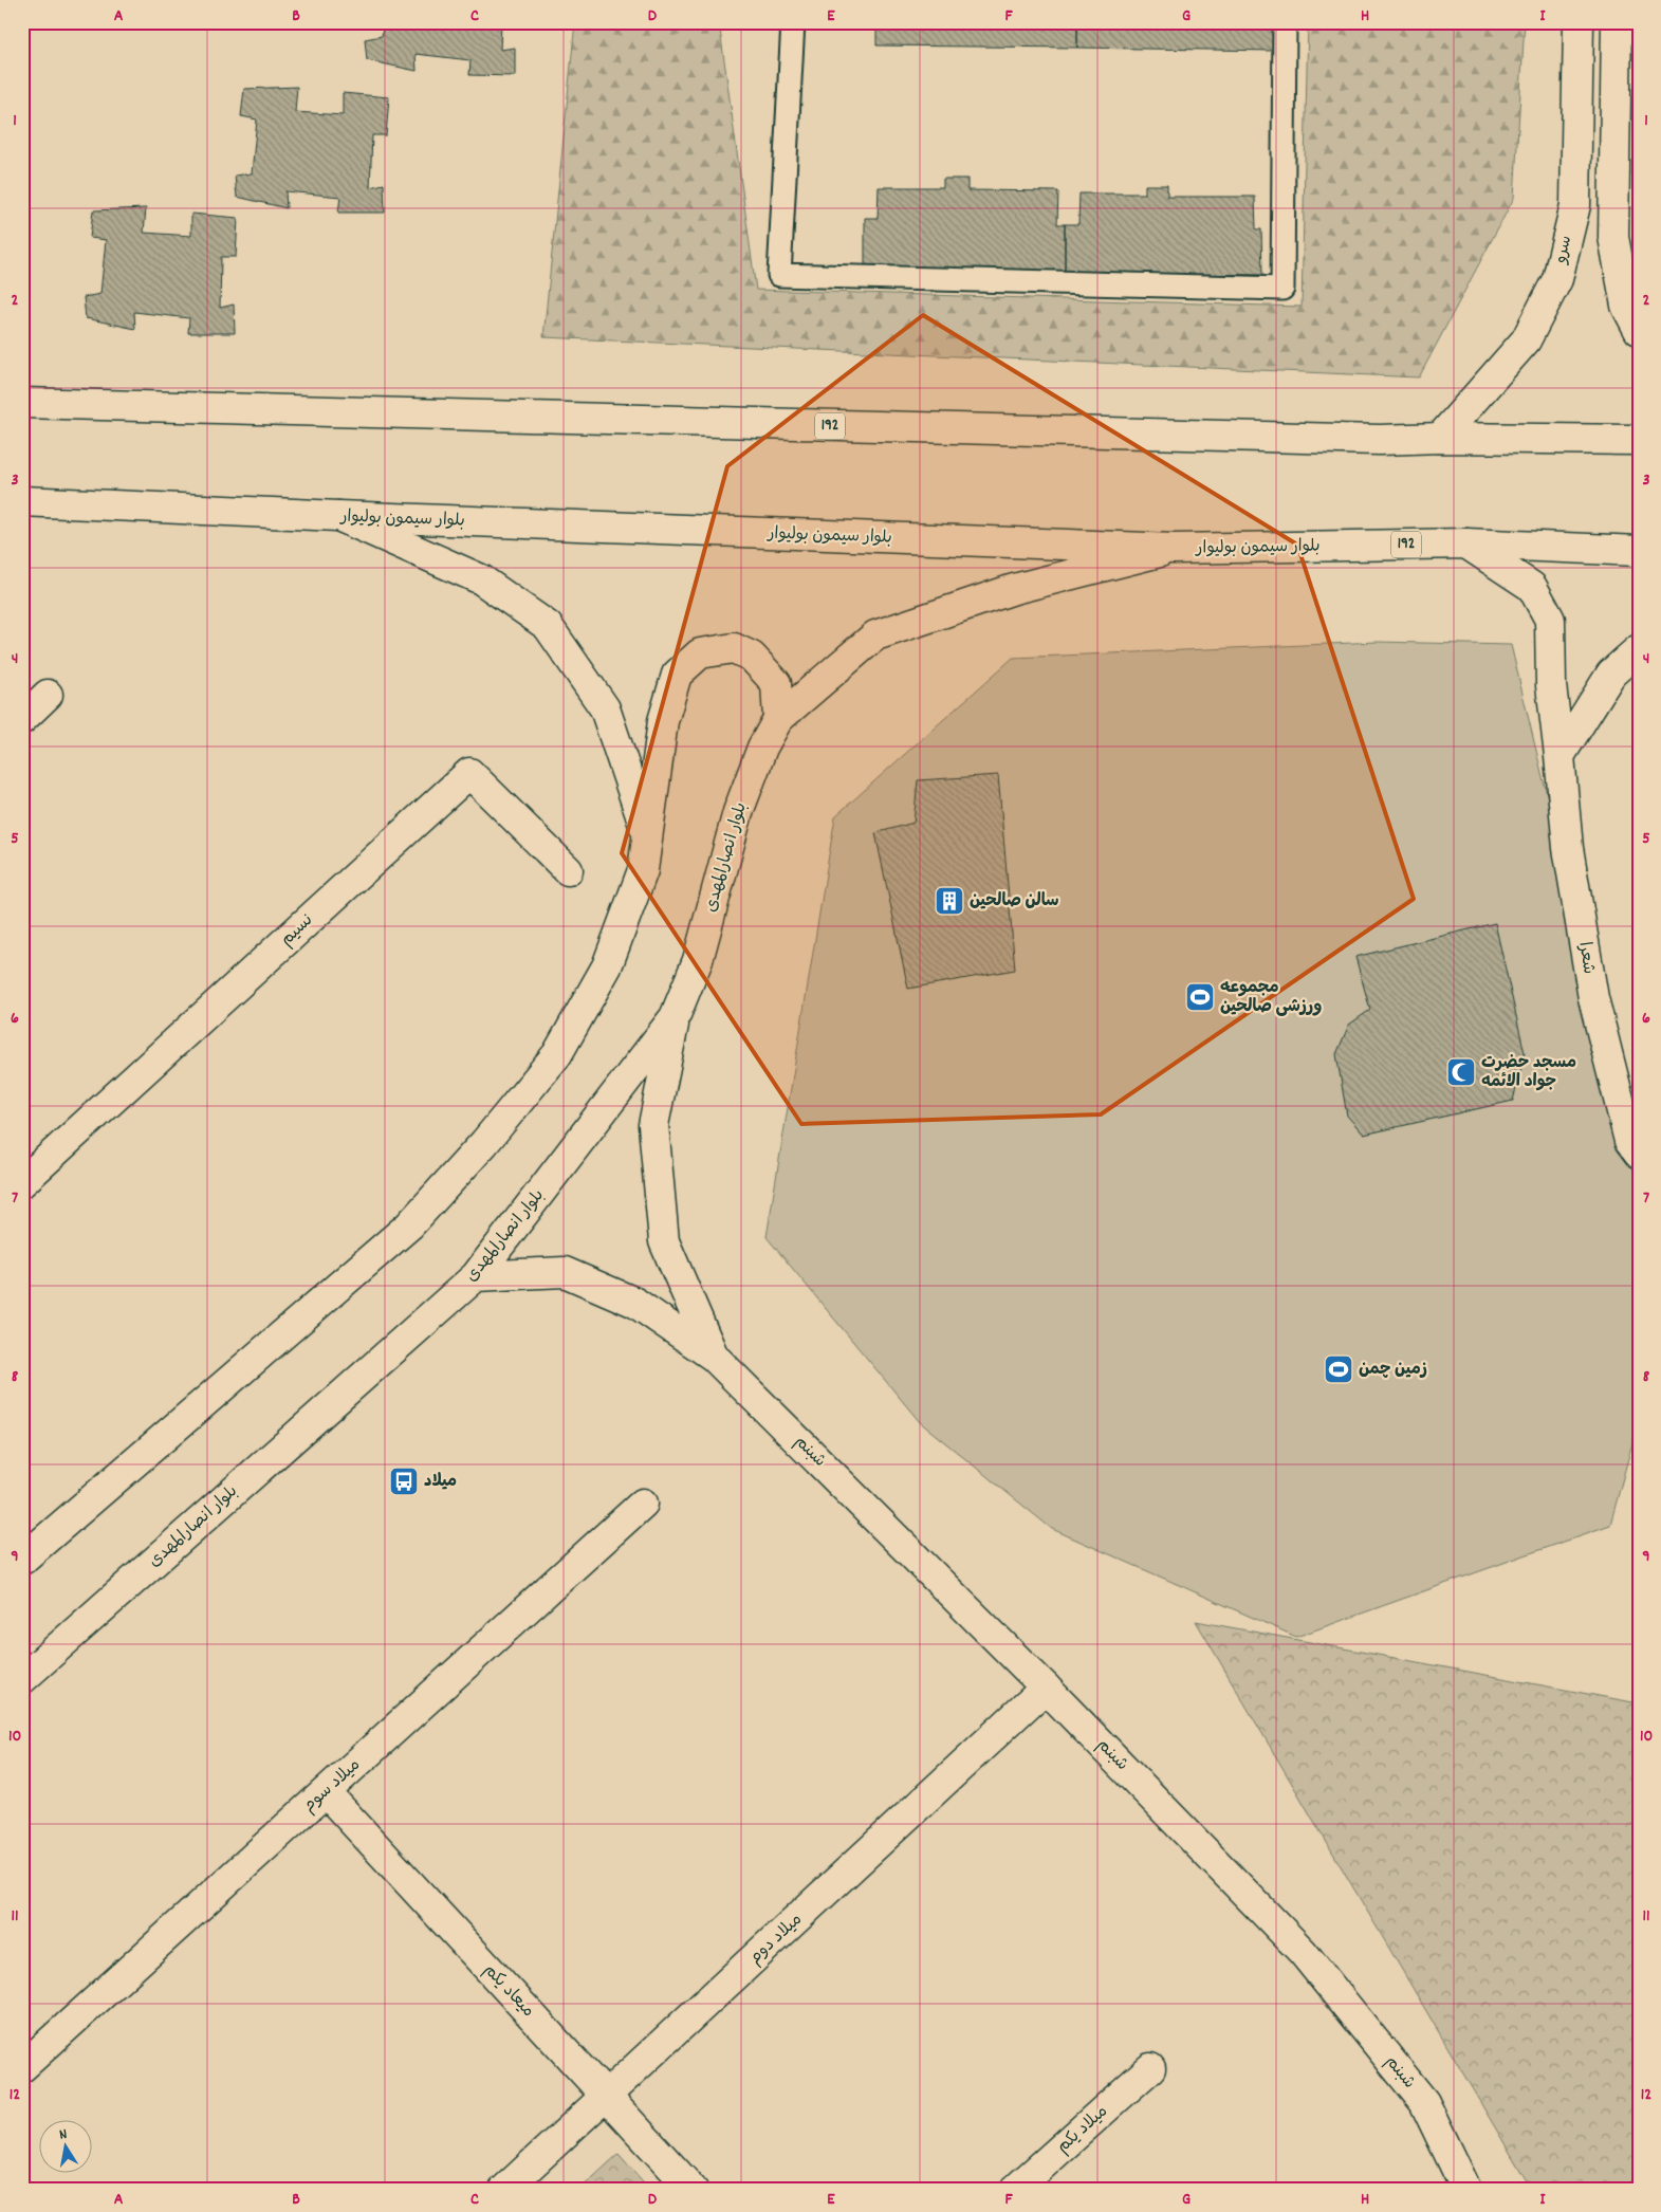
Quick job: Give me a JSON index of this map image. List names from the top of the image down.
{
  "streets": {
    "main road": [
      "سرو",
      "192",
      "بلوار سیمون بولیوار",
      "بلوار انصارالمهدی",
      "نسیم",
      "شعرا",
      "شبنم",
      "میلاد سوم",
      "میلاد دوم",
      "میعاد یکم",
      "میلاد یکم"
    ]
  },
  "crossings": [
    ["سرو", "192"],
    ["بلوار سیمون بولیوار", "شعرا"],
    ["شبنم", "میلاد دوم"],
    ["میلاد سوم", "میعاد یکم"],
    ["میلاد دوم", "میعاد یکم"]
  ],
  "places": {
    "building": ["سالن صالحین"],
    "sports": ["مجموعه ورزشی صالحین", "زمین چمن"],
    "mosque": ["مسجد حضرت جواد الائمه"],
    "bus stop": ["میلاد"]
  },
  "north": "top",
  "grid": {
    "columns": [
      "A",
      "B",
      "C",
      "D",
      "E",
      "F",
      "G",
      "H",
      "I"
    ],
    "rows": [
      "1",
      "2",
      "3",
      "4",
      "5",
      "6",
      "7",
      "8",
      "9",
      "10",
      "11",
      "12"
    ]
  }
}
